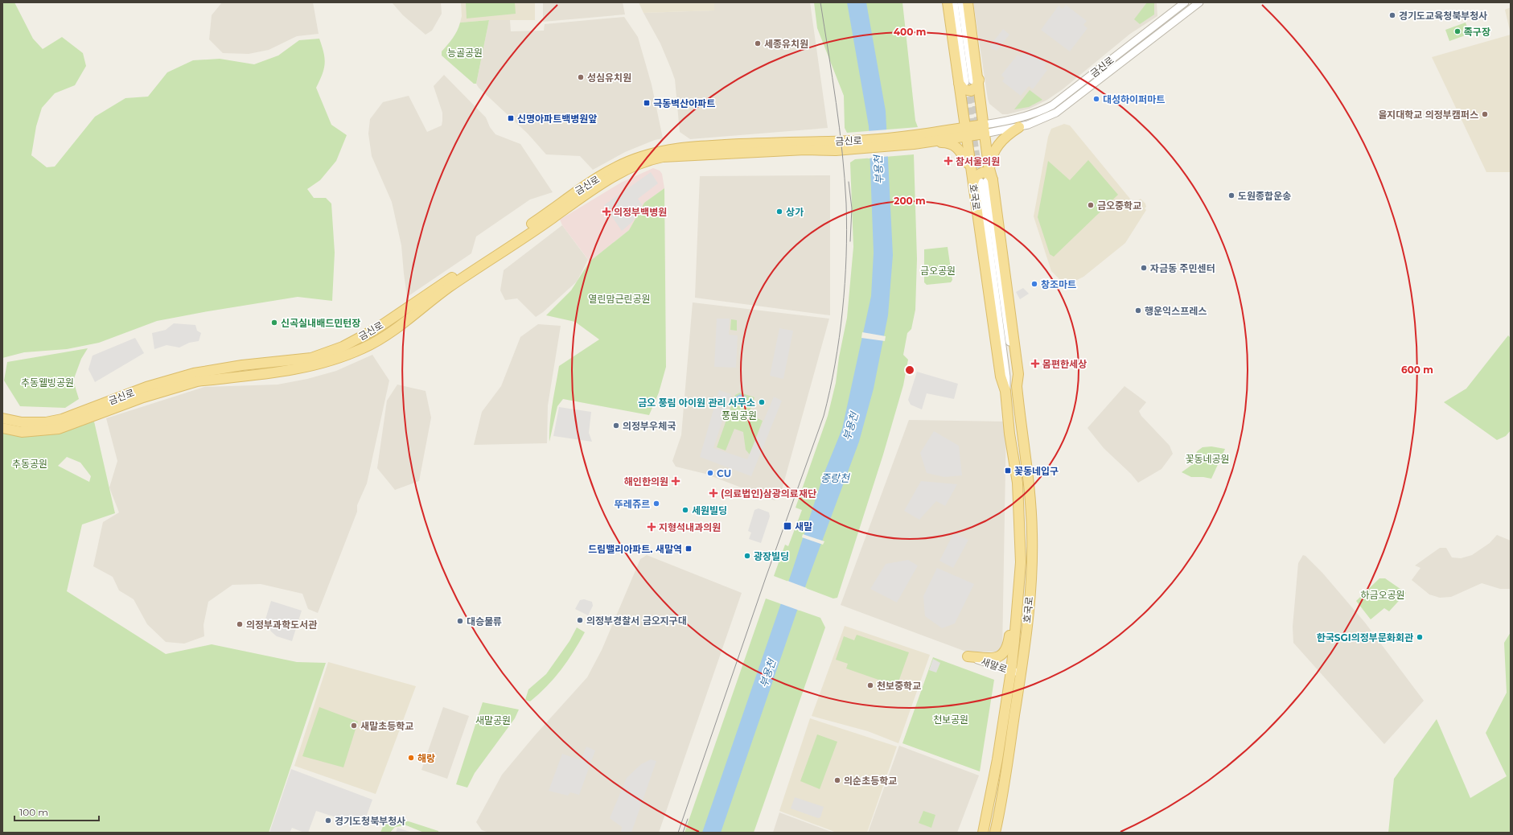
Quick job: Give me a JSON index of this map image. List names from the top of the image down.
{
  "streets": {
    "main road": ["금신로", "호국로"],
    "street": ["새말로"]
  },
  "crossings": [
    ["금신로", "호국로"],
    ["호국로", "새말로"]
  ],
  "water": ["부용천", "중랑천"],
  "parks": [
    "능골공원",
    "금오공원",
    "열린맘근린공원",
    "추동웰빙공원",
    "풍림공원",
    "꽃동네공원",
    "추동공원",
    "하금오공원",
    "천보공원",
    "새말공원"
  ],
  "places": {
    "other": [
      "경기도교육청북부청사",
      "족구장",
      "세종유치원",
      "성심유치원",
      "대성하이퍼마트",
      "을지대학교 의정부캠퍼스",
      "도원종합운송",
      "금오중학교",
      "상가",
      "자금동 주민센터",
      "창조마트",
      "행운익스프레스",
      "신곡실내배드민턴장",
      "금오 풍림 아이원 관리 사무소",
      "의정부우체국",
      "CU",
      "뚜레쥬르",
      "세원빌딩",
      "광장빌딩",
      "의정부경찰서 금오지구대",
      "대승물류",
      "의정부과학도서관",
      "한국SGI의정부문화회관",
      "천보중학교",
      "새말초등학교",
      "해랑",
      "의순초등학교",
      "경기도청북부청사"
    ],
    "transit": [
      "극동벽산아파트",
      "신명아파트백병원앞",
      "꽃동네입구",
      "새말",
      "드림밸리아파트. 새말역"
    ],
    "health": [
      "참서울의원",
      "의정부백병원",
      "몸편한세상",
      "해인한의원",
      "(의료법인)삼광의료재단",
      "지형석내과의원"
    ]
  },
  "scale_bar": "100 m",
  "rings": ["400 m", "200 m", "600 m"]
}
